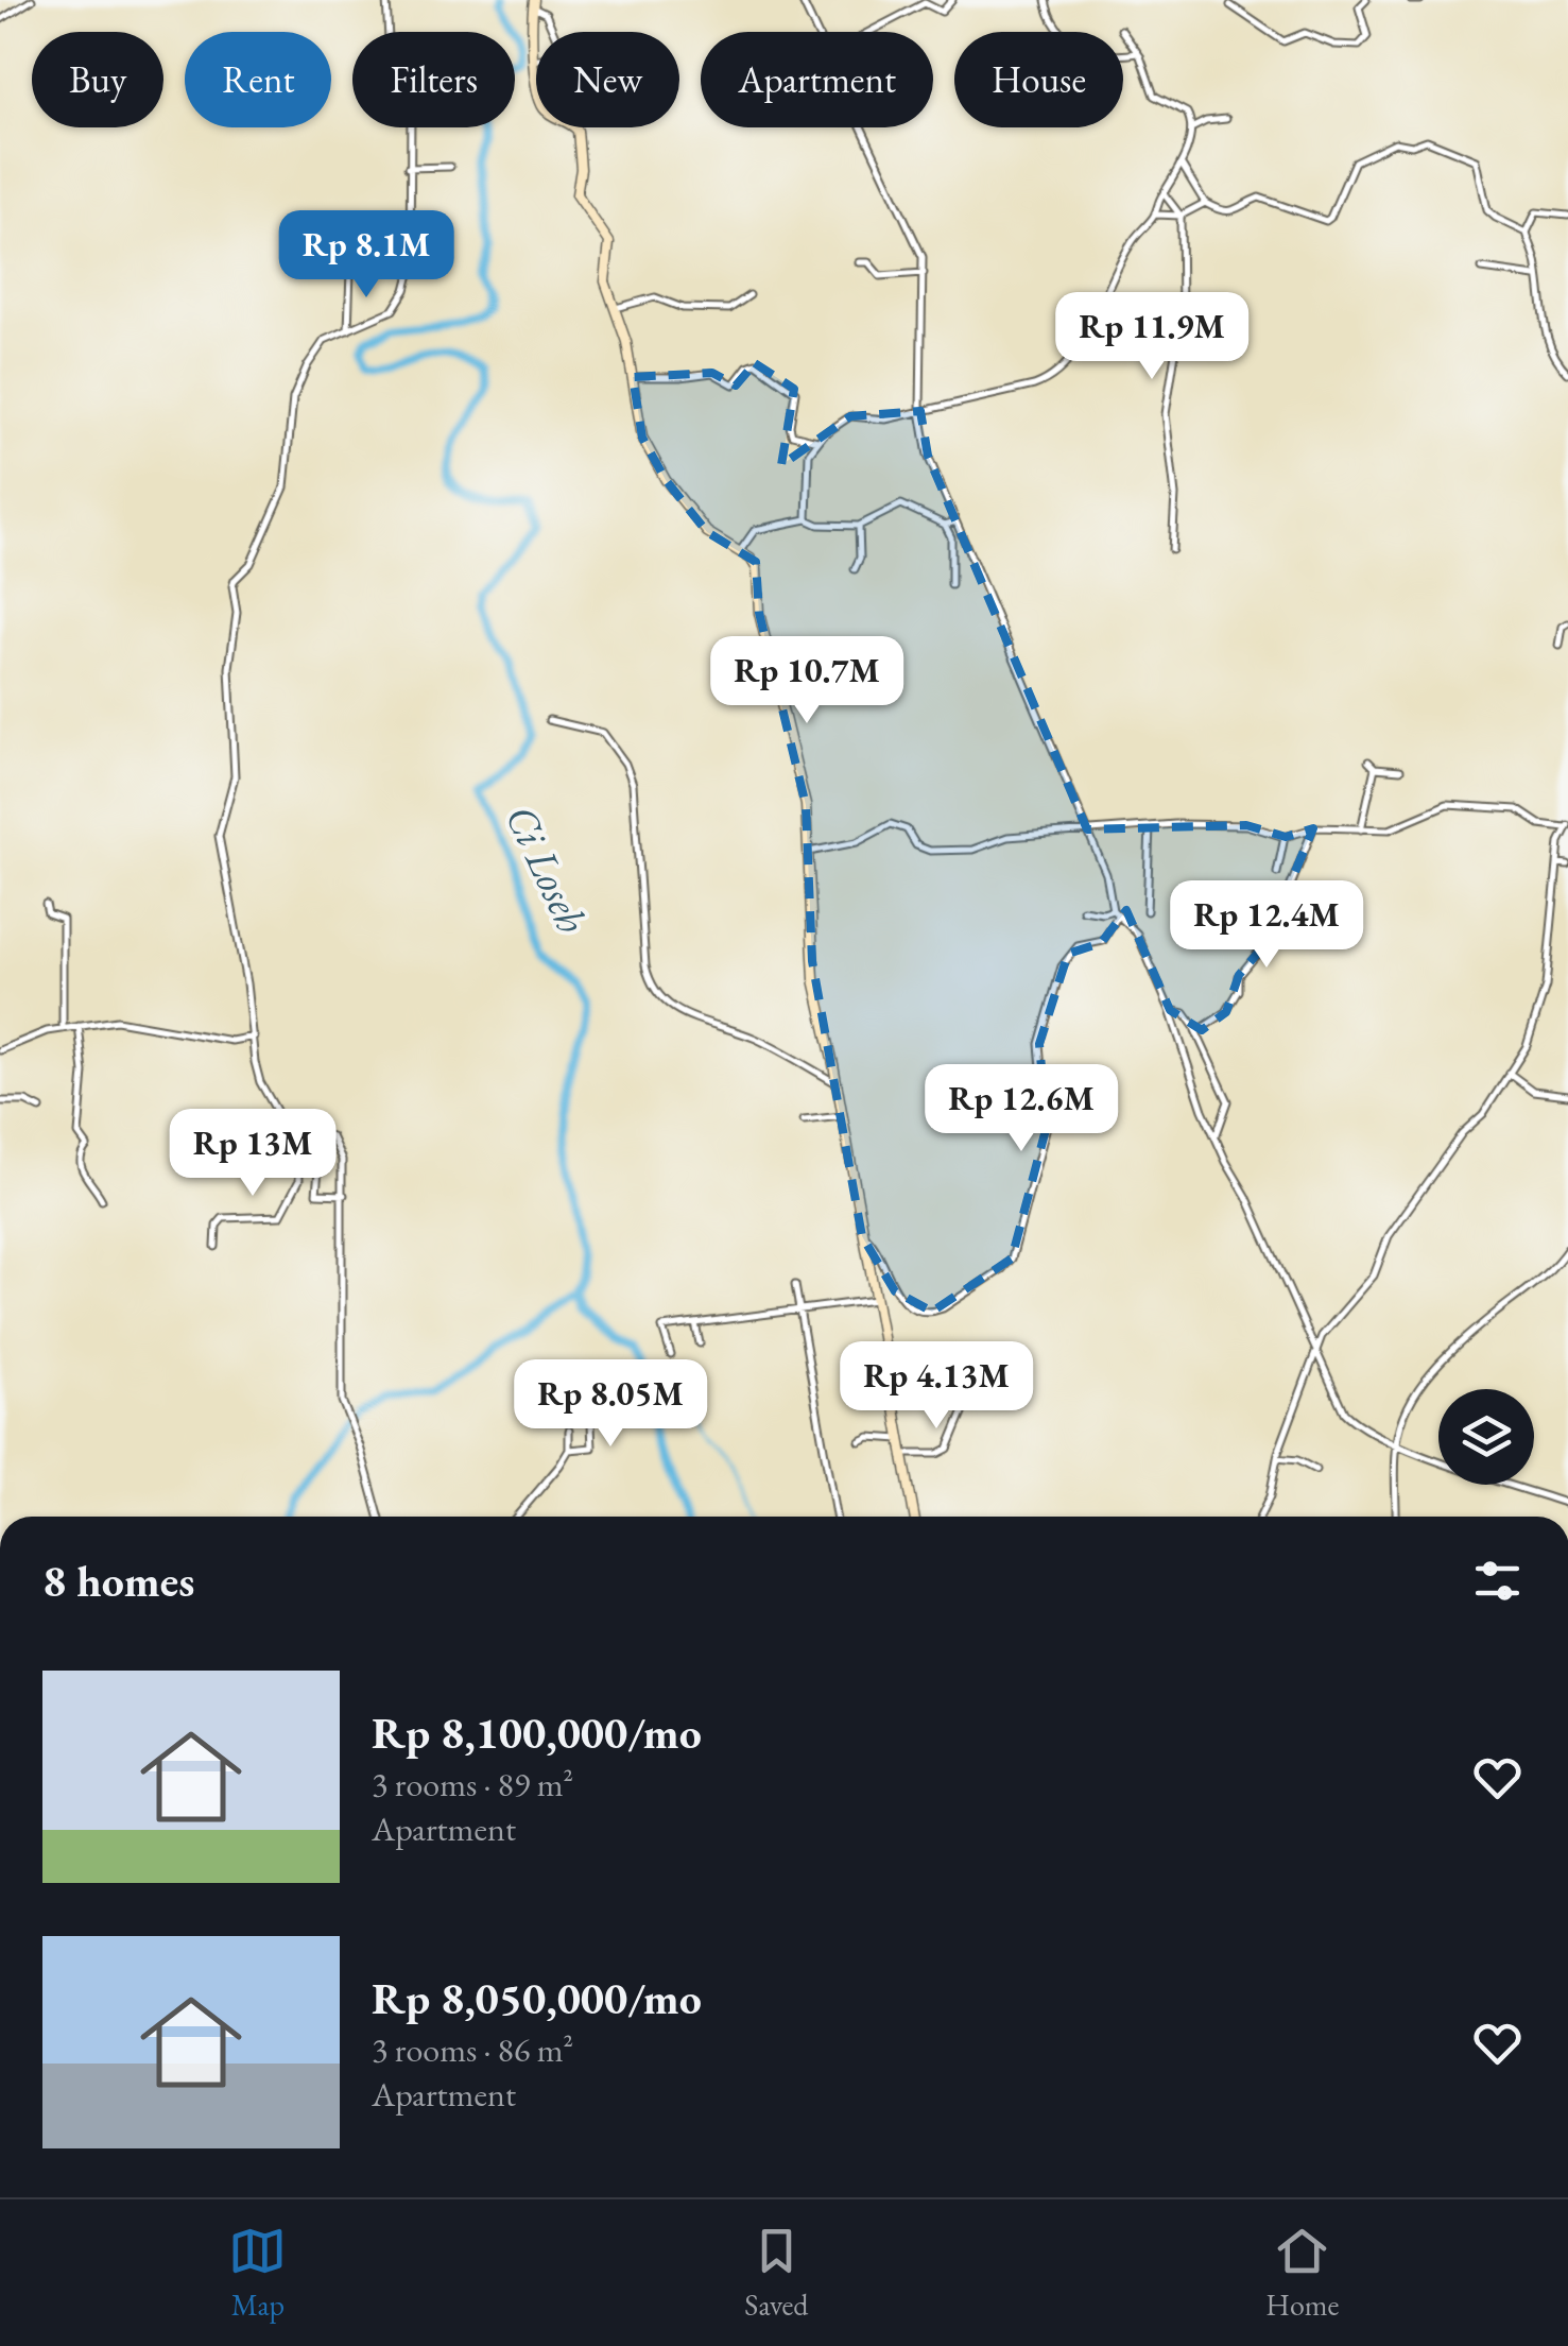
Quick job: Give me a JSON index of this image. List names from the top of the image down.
{
  "water": ["Ci Loseh"],
  "page": {
    "chip": [
      "Buy",
      "Rent",
      "Filters",
      "New",
      "Apartment",
      "House"
    ],
    "price": [
      "Rp 8.1M",
      "Rp 11.9M",
      "Rp 10.7M",
      "Rp 12.4M",
      "Rp 12.6M",
      "Rp 13M",
      "Rp 4.13M",
      "Rp 8.05M"
    ],
    "heading": "8 homes",
    "list": [
      {
        "name": "Rp 8,100,000/mo",
        "note": "3 rooms · 89 m² · Apartment"
      },
      {
        "name": "Rp 8,050,000/mo",
        "note": "3 rooms · 86 m² · Apartment"
      }
    ],
    "tabs": ["Map", "Saved", "Home"]
  }
}
